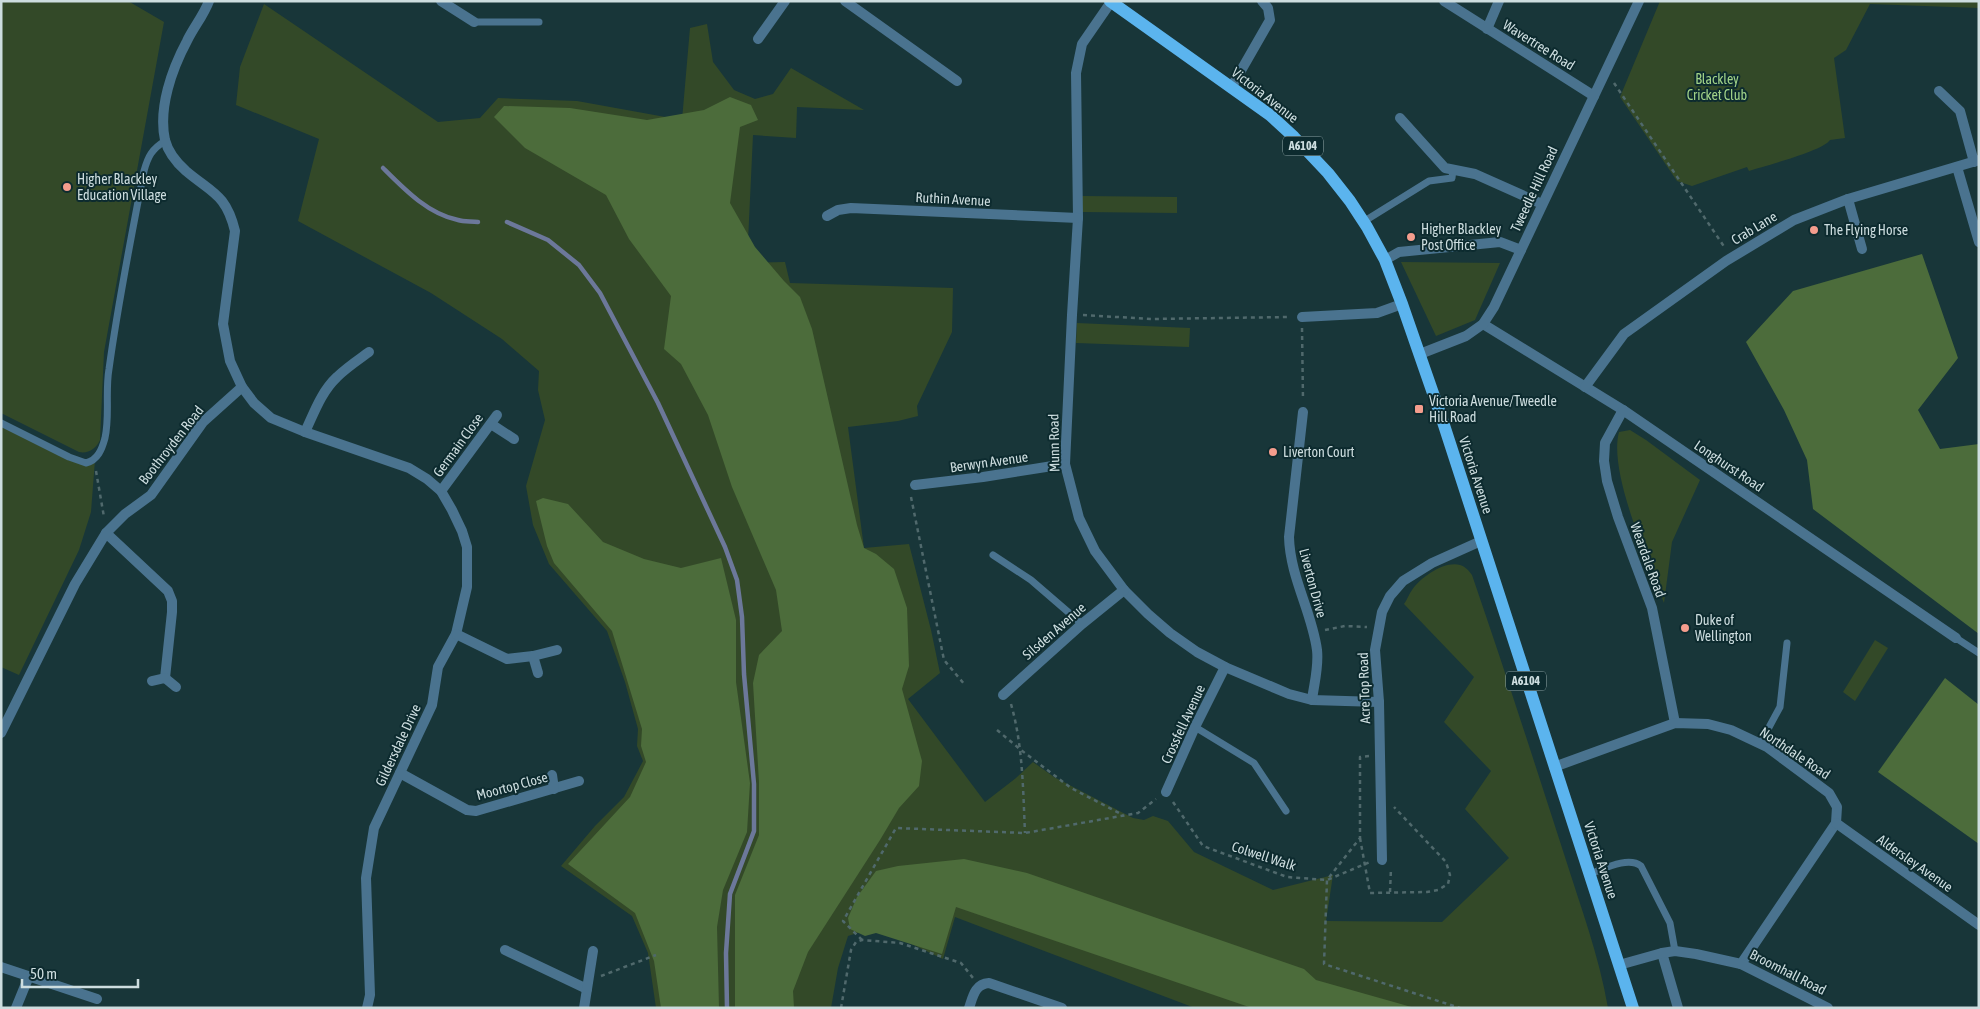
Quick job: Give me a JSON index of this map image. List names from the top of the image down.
{
  "streets": {
    "main road": ["Victoria Avenue", "A6104"],
    "street": [
      "Wavertree Road",
      "Tweedle Hill Road",
      "Ruthin Avenue",
      "Crab Lane",
      "Munn Road",
      "Boothroyden Road",
      "Germain Close",
      "Berwyn Avenue",
      "Longhurst Road",
      "Weardale Road",
      "Liverton Drive",
      "Silsden Avenue",
      "Acre Top Road",
      "Crossfell Avenue",
      "Gildersdale Drive",
      "Northdale Road",
      "Moortop Close",
      "Aldersley Avenue",
      "Broomhall Road"
    ],
    "path": ["Colwell Walk"]
  },
  "crossings": [
    ["Wavertree Road", "Tweedle Hill Road"],
    ["Victoria Avenue", "Tweedle Hill Road"],
    ["Victoria Avenue", "Munn Road"],
    ["Victoria Avenue", "Acre Top Road"],
    ["Victoria Avenue", "Northdale Road"],
    ["Victoria Avenue", "Broomhall Road"],
    ["Tweedle Hill Road", "Longhurst Road"],
    ["Ruthin Avenue", "Munn Road"],
    ["Crab Lane", "Longhurst Road"],
    ["Munn Road", "Berwyn Avenue"],
    ["Munn Road", "Liverton Drive"],
    ["Munn Road", "Silsden Avenue"],
    ["Munn Road", "Acre Top Road"],
    ["Munn Road", "Crossfell Avenue"],
    ["Boothroyden Road", "Gildersdale Drive"],
    ["Germain Close", "Gildersdale Drive"],
    ["Longhurst Road", "Weardale Road"],
    ["Weardale Road", "Northdale Road"],
    ["Acre Top Road", "Colwell Walk"],
    ["Crossfell Avenue", "Colwell Walk"],
    ["Gildersdale Drive", "Moortop Close"],
    ["Northdale Road", "Aldersley Avenue"]
  ],
  "parks": ["Blackley Cricket Club"],
  "places": {
    "other": [
      "Higher Blackley Education Village",
      "The Flying Horse",
      "Higher Blackley Post Office",
      "Liverton Court",
      "Duke of Wellington"
    ],
    "transit": ["Victoria Avenue/Tweedle Hill Road"]
  },
  "scale_bar": "50 m"
}
